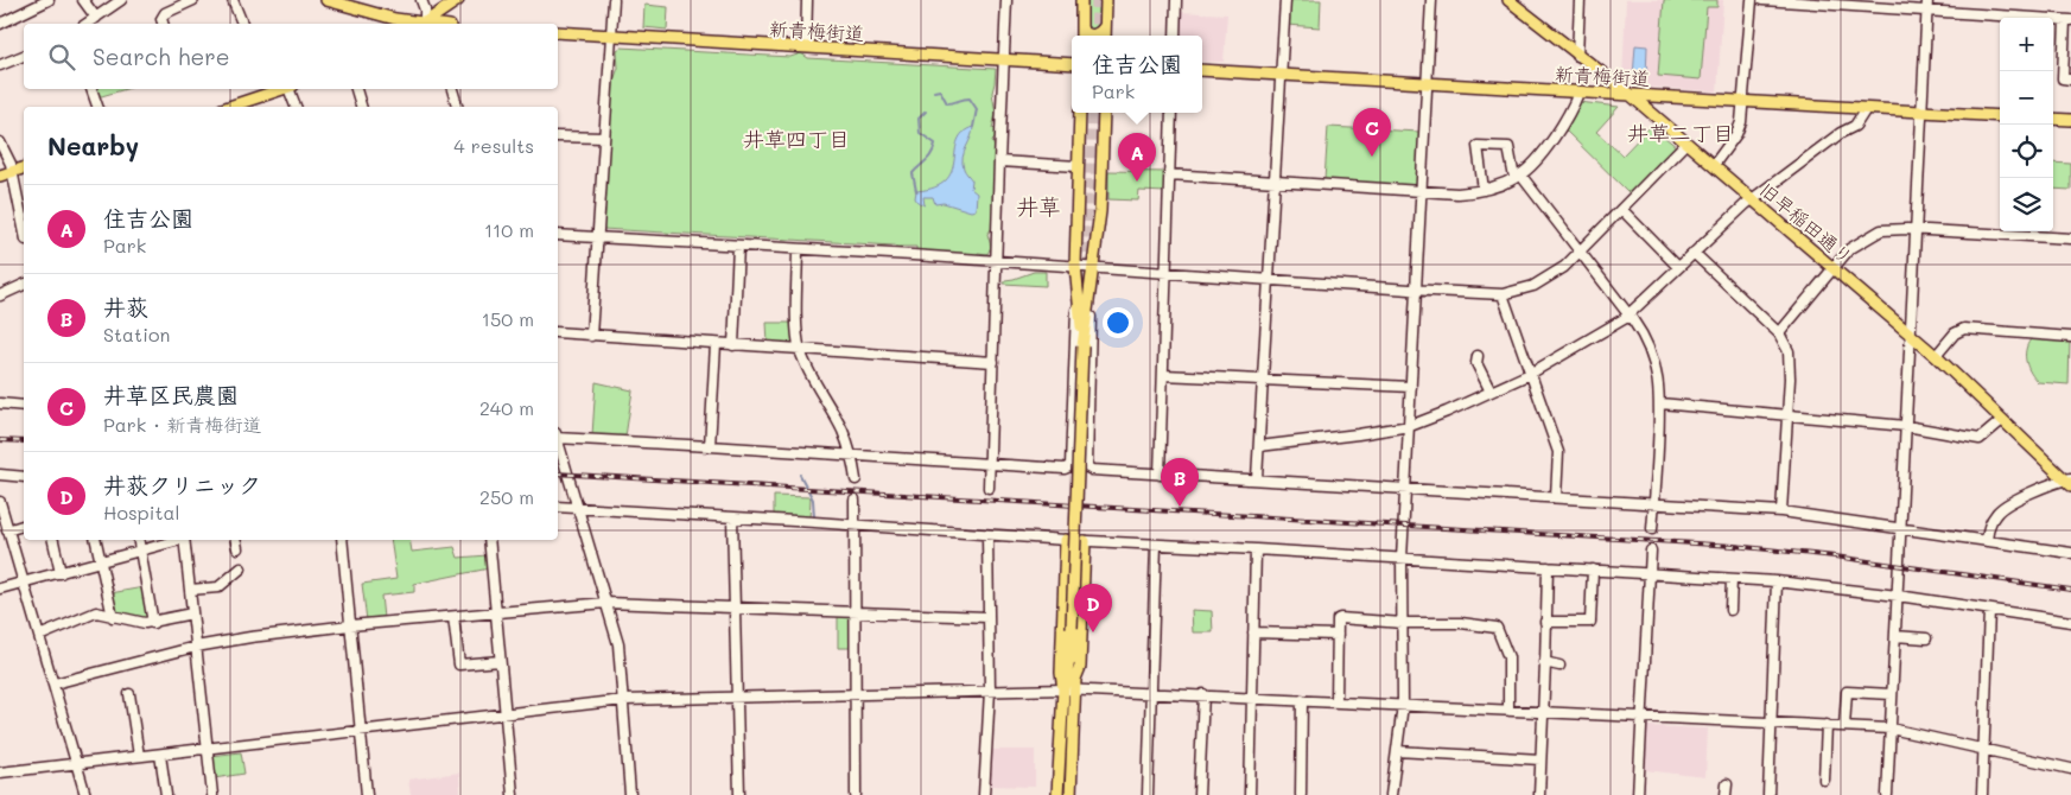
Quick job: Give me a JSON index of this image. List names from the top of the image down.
{
  "streets": {
    "main road": ["新青梅街道", "旧早稲田通り"]
  },
  "crossings": [
    ["新青梅街道", "旧早稲田通り"]
  ],
  "districts": ["井草二丁目", "井草四丁目", "井草"],
  "page": {
    "map_buttons": ["+", "−"],
    "search": "Search here",
    "popup": ["住吉公園", "Park"],
    "heading": ["Nearby", "4 results"],
    "pins": [
      "C",
      "A",
      "B",
      "D"
    ],
    "list": [
      {
        "mark": "A",
        "name": "住吉公園",
        "note": "Park",
        "value": "110 m"
      },
      {
        "mark": "B",
        "name": "井荻",
        "note": "Station",
        "value": "150 m"
      },
      {
        "mark": "C",
        "name": "井草区民農園",
        "note": "Park · 新青梅街道",
        "value": "240 m"
      },
      {
        "mark": "D",
        "name": "井荻クリニック",
        "note": "Hospital",
        "value": "250 m"
      }
    ]
  }
}
